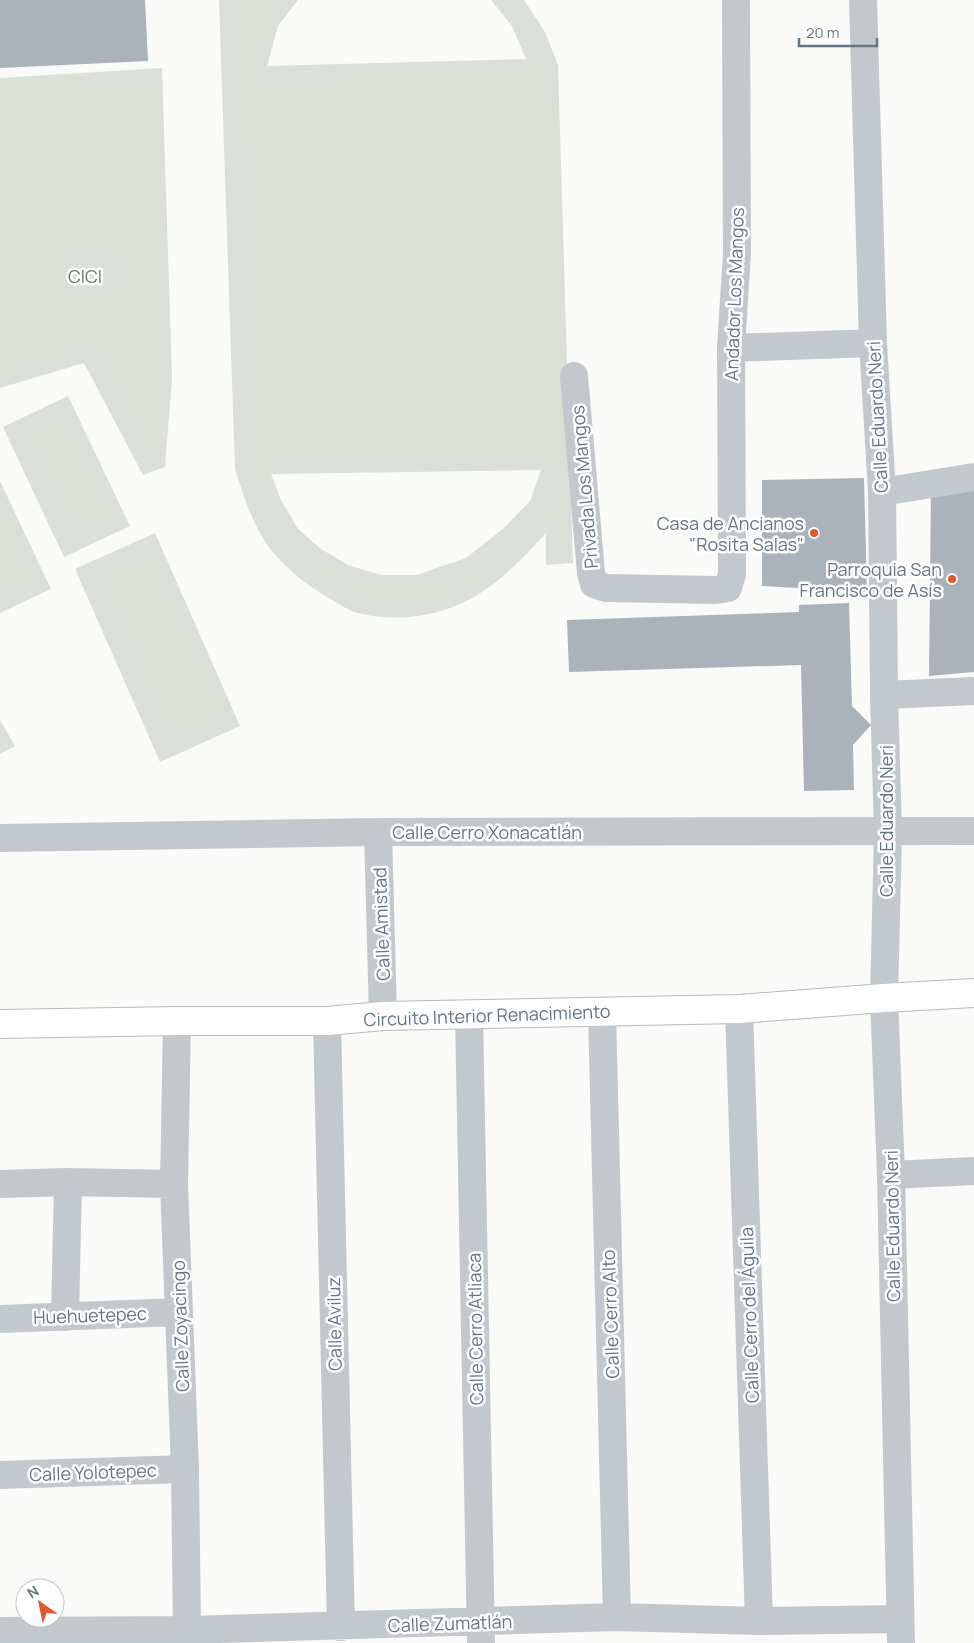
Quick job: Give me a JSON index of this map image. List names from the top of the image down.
{
  "streets": {
    "main road": ["Circuito Interior Renacimiento"],
    "street": [
      "Andador Los Mangos",
      "Calle Eduardo Neri",
      "Privada Los Mangos",
      "Calle Cerro Xonacatlán",
      "Calle Amistad",
      "Calle Cerro Alto",
      "Huehuetepec",
      "Calle Cerro del Águila",
      "Calle Aviluz",
      "Calle Zoyacingo",
      "Calle Cerro Atliaca",
      "Calle Yolotepec",
      "Calle Zumatlán"
    ]
  },
  "crossings": [
    ["Andador Los Mangos", "Privada Los Mangos"],
    ["Calle Eduardo Neri", "Calle Cerro Xonacatlán"],
    ["Calle Eduardo Neri", "Circuito Interior Renacimiento"],
    ["Calle Eduardo Neri", "Calle Zumatlán"],
    ["Calle Cerro Xonacatlán", "Calle Amistad"],
    ["Calle Amistad", "Circuito Interior Renacimiento"],
    ["Circuito Interior Renacimiento", "Calle Cerro Alto"],
    ["Circuito Interior Renacimiento", "Calle Cerro del Águila"],
    ["Circuito Interior Renacimiento", "Calle Aviluz"],
    ["Circuito Interior Renacimiento", "Calle Zoyacingo"],
    ["Circuito Interior Renacimiento", "Calle Cerro Atliaca"],
    ["Calle Cerro Alto", "Calle Zumatlán"],
    ["Huehuetepec", "Calle Zoyacingo"],
    ["Calle Cerro del Águila", "Calle Zumatlán"],
    ["Calle Aviluz", "Calle Zumatlán"],
    ["Calle Zoyacingo", "Calle Yolotepec"],
    ["Calle Zoyacingo", "Calle Zumatlán"],
    ["Calle Cerro Atliaca", "Calle Zumatlán"]
  ],
  "parks": ["CICI"],
  "places": ["Casa de Ancianos \"Rosita Salas\"", "Parroquia San Francisco de Asís"],
  "scale_bar": "20 m",
  "north": "top left"
}
